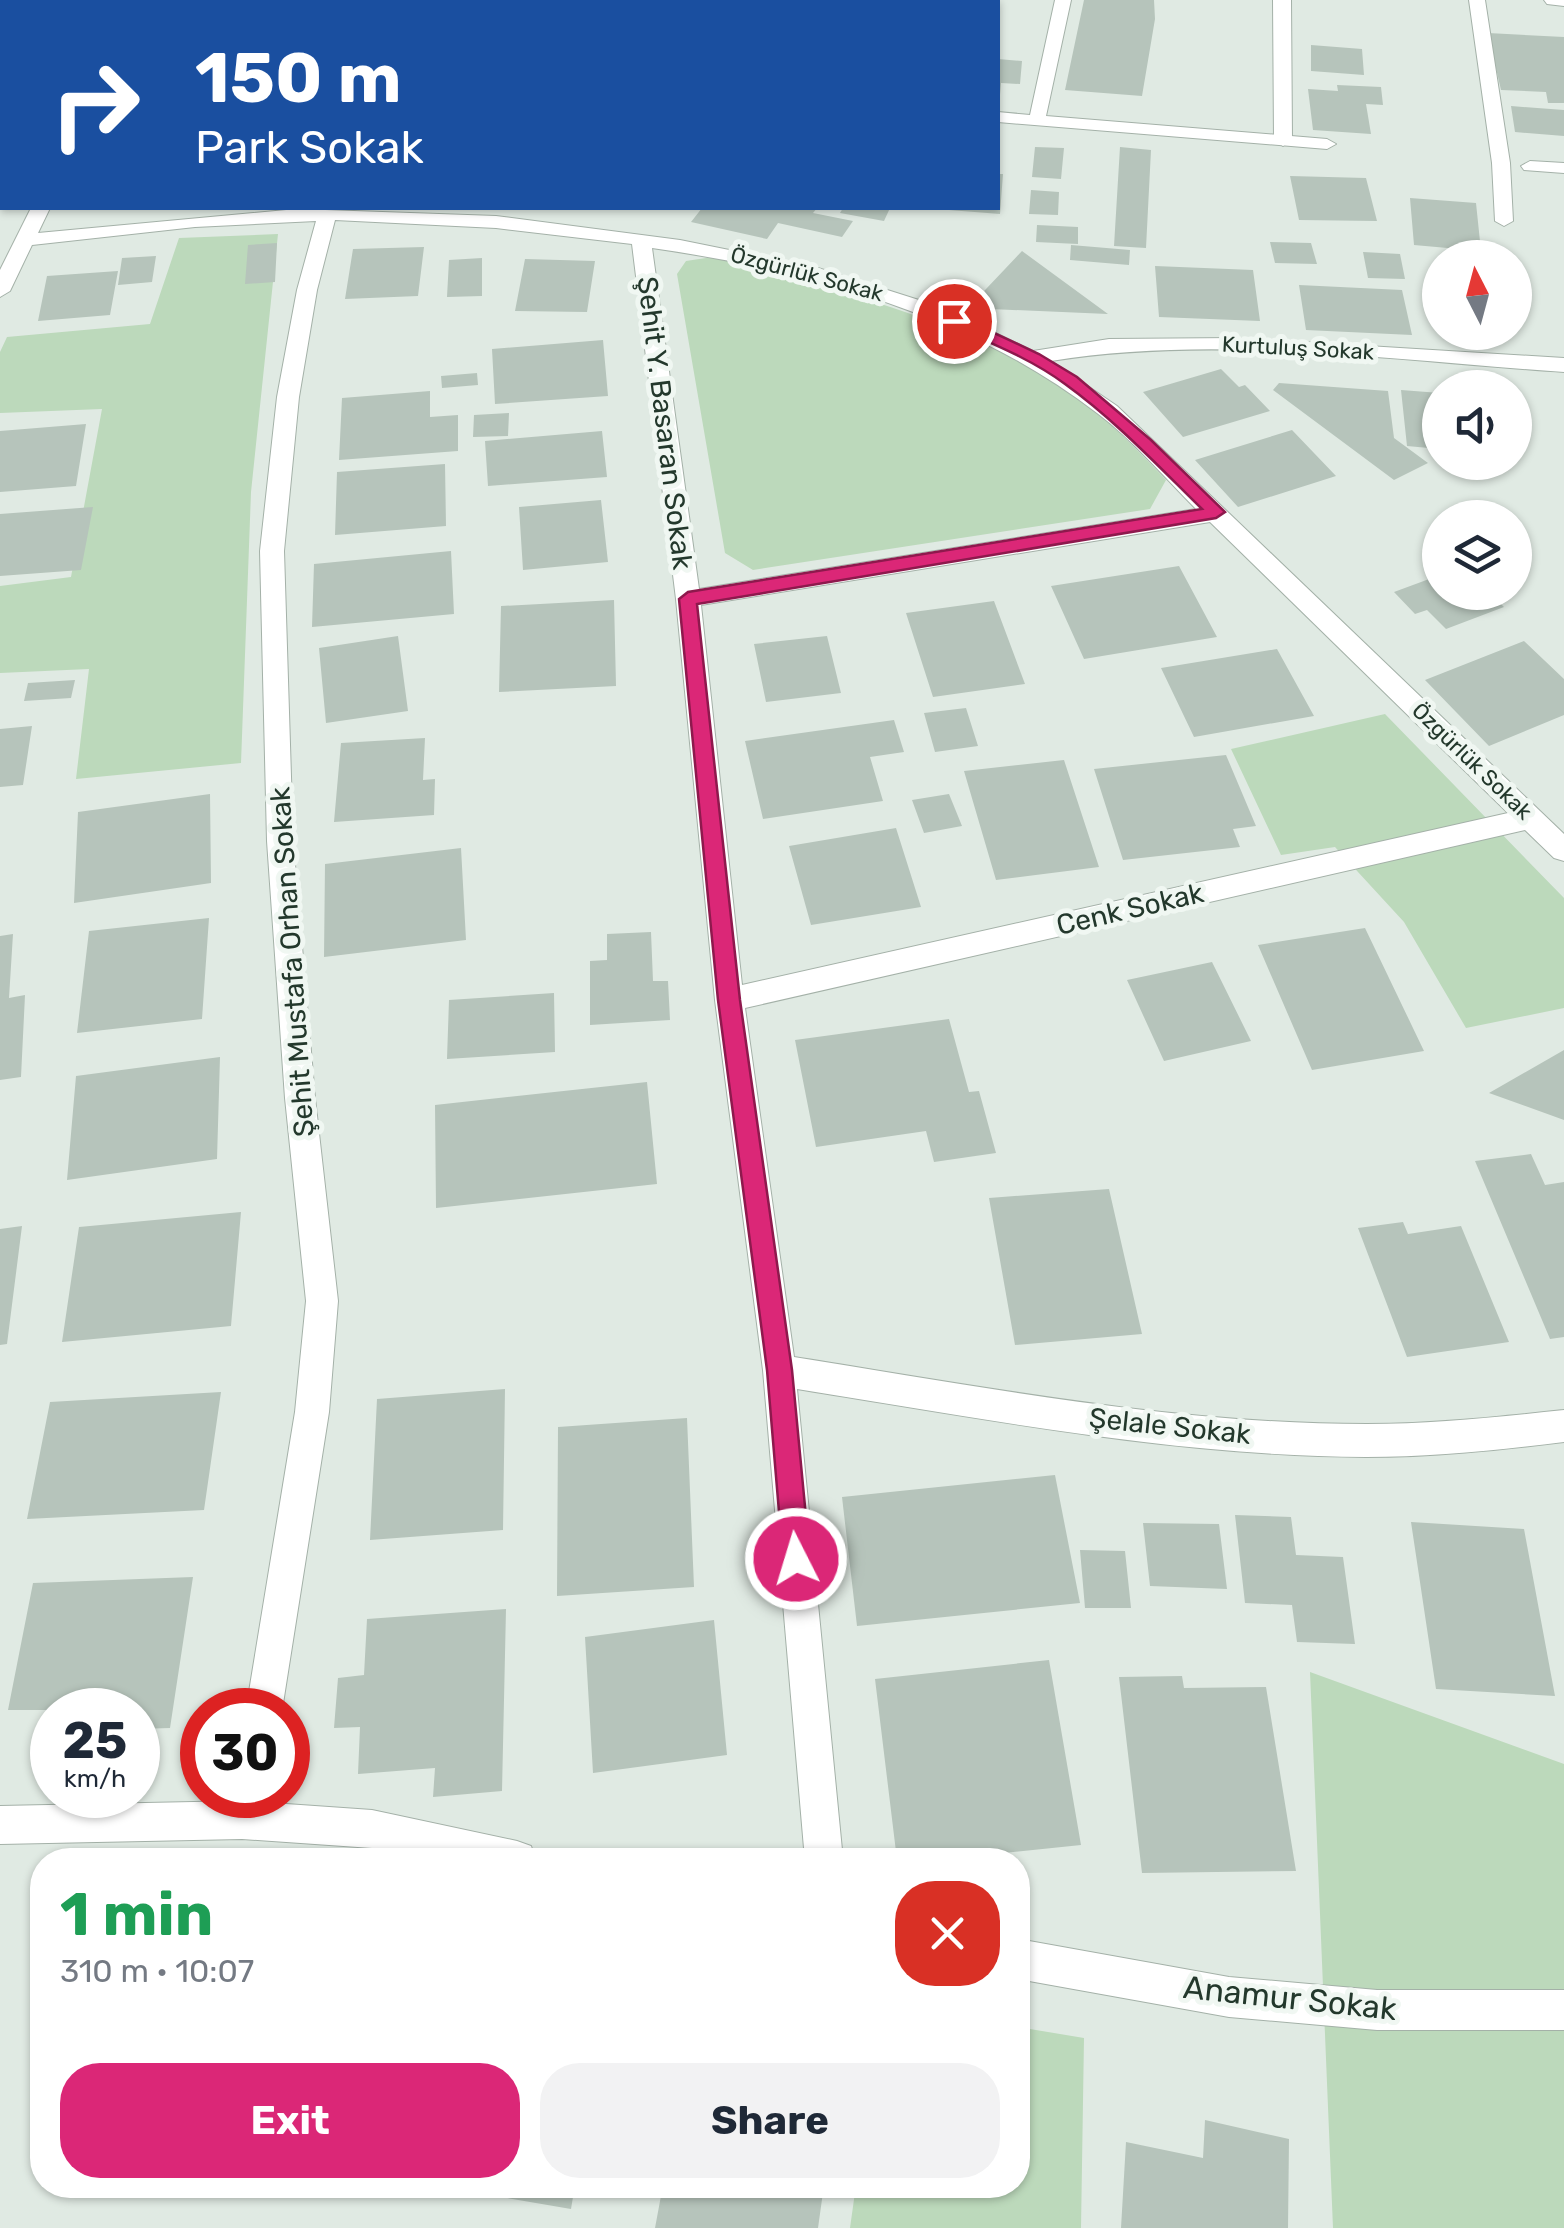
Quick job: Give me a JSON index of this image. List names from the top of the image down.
{
  "streets": {
    "street": [
      "Özgürlük Sokak",
      "Kurtuluş Sokak",
      "Şehit Y. Basaran Sokak",
      "Cenk Sokak",
      "Şehit Mustafa Orhan Sokak",
      "Şelale Sokak",
      "Anamur Sokak"
    ]
  },
  "crossings": [
    ["Özgürlük Sokak", "Kurtuluş Sokak"],
    ["Özgürlük Sokak", "Şehit Y. Basaran Sokak"],
    ["Özgürlük Sokak", "Cenk Sokak"],
    ["Özgürlük Sokak", "Şehit Mustafa Orhan Sokak"],
    ["Şehit Y. Basaran Sokak", "Cenk Sokak"],
    ["Şehit Y. Basaran Sokak", "Şelale Sokak"]
  ],
  "north": "top",
  "page": {
    "turn": ["150 m", "Park Sokak"],
    "speed": "25 km/h",
    "limit": "30",
    "heading": ["1 min", "310 m · 10:07"],
    "buttons": ["Exit", "Share"]
  }
}
